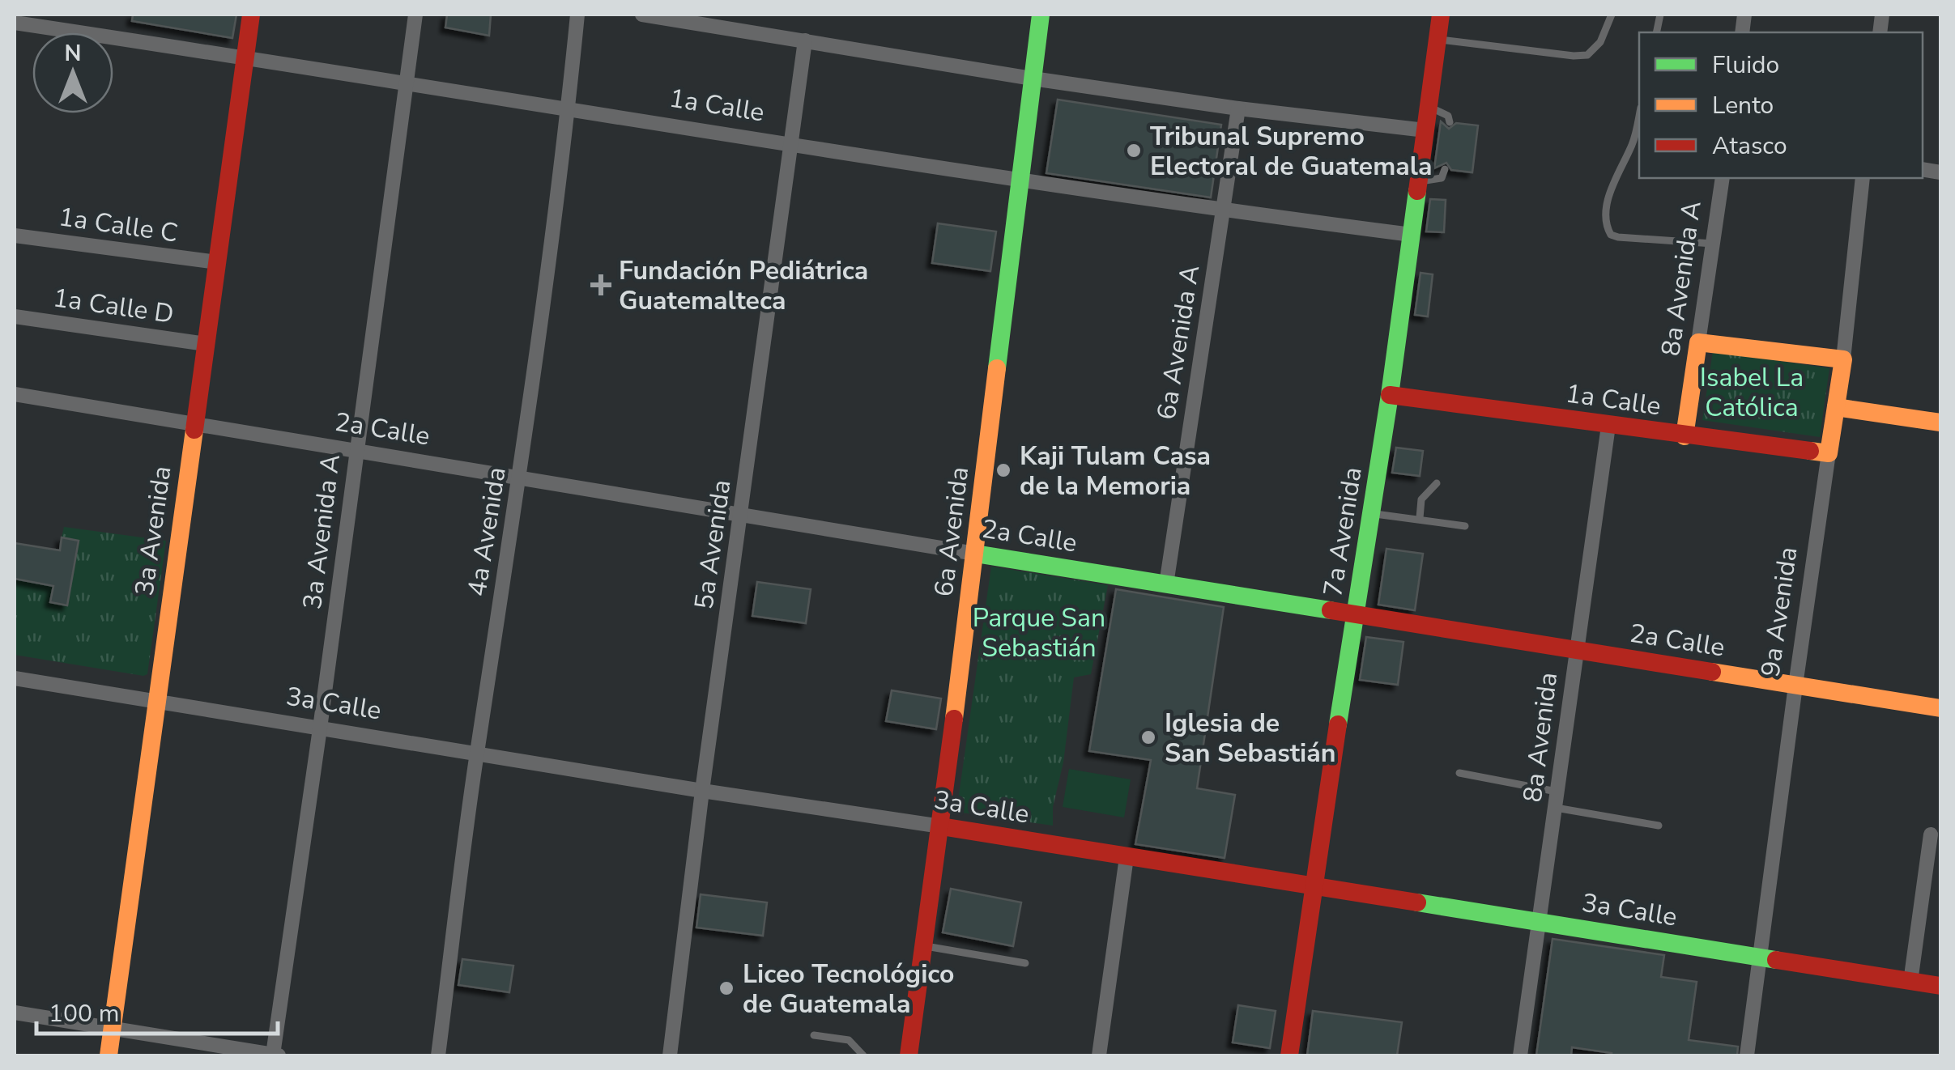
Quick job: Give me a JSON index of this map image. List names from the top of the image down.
{
  "streets": {
    "street": [
      "1a Calle",
      "1a Calle C",
      "8a Avenida A",
      "1a Calle D",
      "6a Avenida A",
      "2a Calle",
      "3a Avenida",
      "3a Avenida A",
      "4a Avenida",
      "6a Avenida",
      "7a Avenida",
      "5a Avenida",
      "9a Avenida",
      "3a Calle",
      "8a Avenida"
    ]
  },
  "crossings": [
    ["1a Calle", "8a Avenida A"],
    ["1a Calle", "6a Avenida A"],
    ["1a Calle", "3a Avenida"],
    ["1a Calle", "3a Avenida A"],
    ["1a Calle", "4a Avenida"],
    ["1a Calle", "6a Avenida"],
    ["1a Calle", "7a Avenida"],
    ["1a Calle", "5a Avenida"],
    ["1a Calle", "9a Avenida"],
    ["1a Calle", "8a Avenida"],
    ["1a Calle C", "3a Avenida"],
    ["1a Calle D", "3a Avenida"],
    ["6a Avenida A", "2a Calle"],
    ["2a Calle", "3a Avenida"],
    ["2a Calle", "3a Avenida A"],
    ["2a Calle", "4a Avenida"],
    ["2a Calle", "6a Avenida"],
    ["2a Calle", "7a Avenida"],
    ["2a Calle", "5a Avenida"],
    ["2a Calle", "9a Avenida"],
    ["2a Calle", "8a Avenida"],
    ["3a Avenida", "3a Calle"],
    ["3a Avenida A", "3a Calle"],
    ["4a Avenida", "3a Calle"],
    ["6a Avenida", "3a Calle"],
    ["7a Avenida", "3a Calle"],
    ["5a Avenida", "3a Calle"],
    ["9a Avenida", "3a Calle"],
    ["3a Calle", "8a Avenida"]
  ],
  "parks": ["Isabel La Católica", "Parque San Sebastián"],
  "places": {
    "other": [
      "Tribunal Supremo Electoral de Guatemala",
      "Kaji Tulam Casa de la Memoria",
      "Iglesia de San Sebastián",
      "Liceo Tecnológico de Guatemala"
    ],
    "health": ["Fundación Pediátrica Guatemalteca"]
  },
  "legend": ["Fluido", "Lento", "Atasco"],
  "scale_bar": "100 m",
  "north": "top"
}
